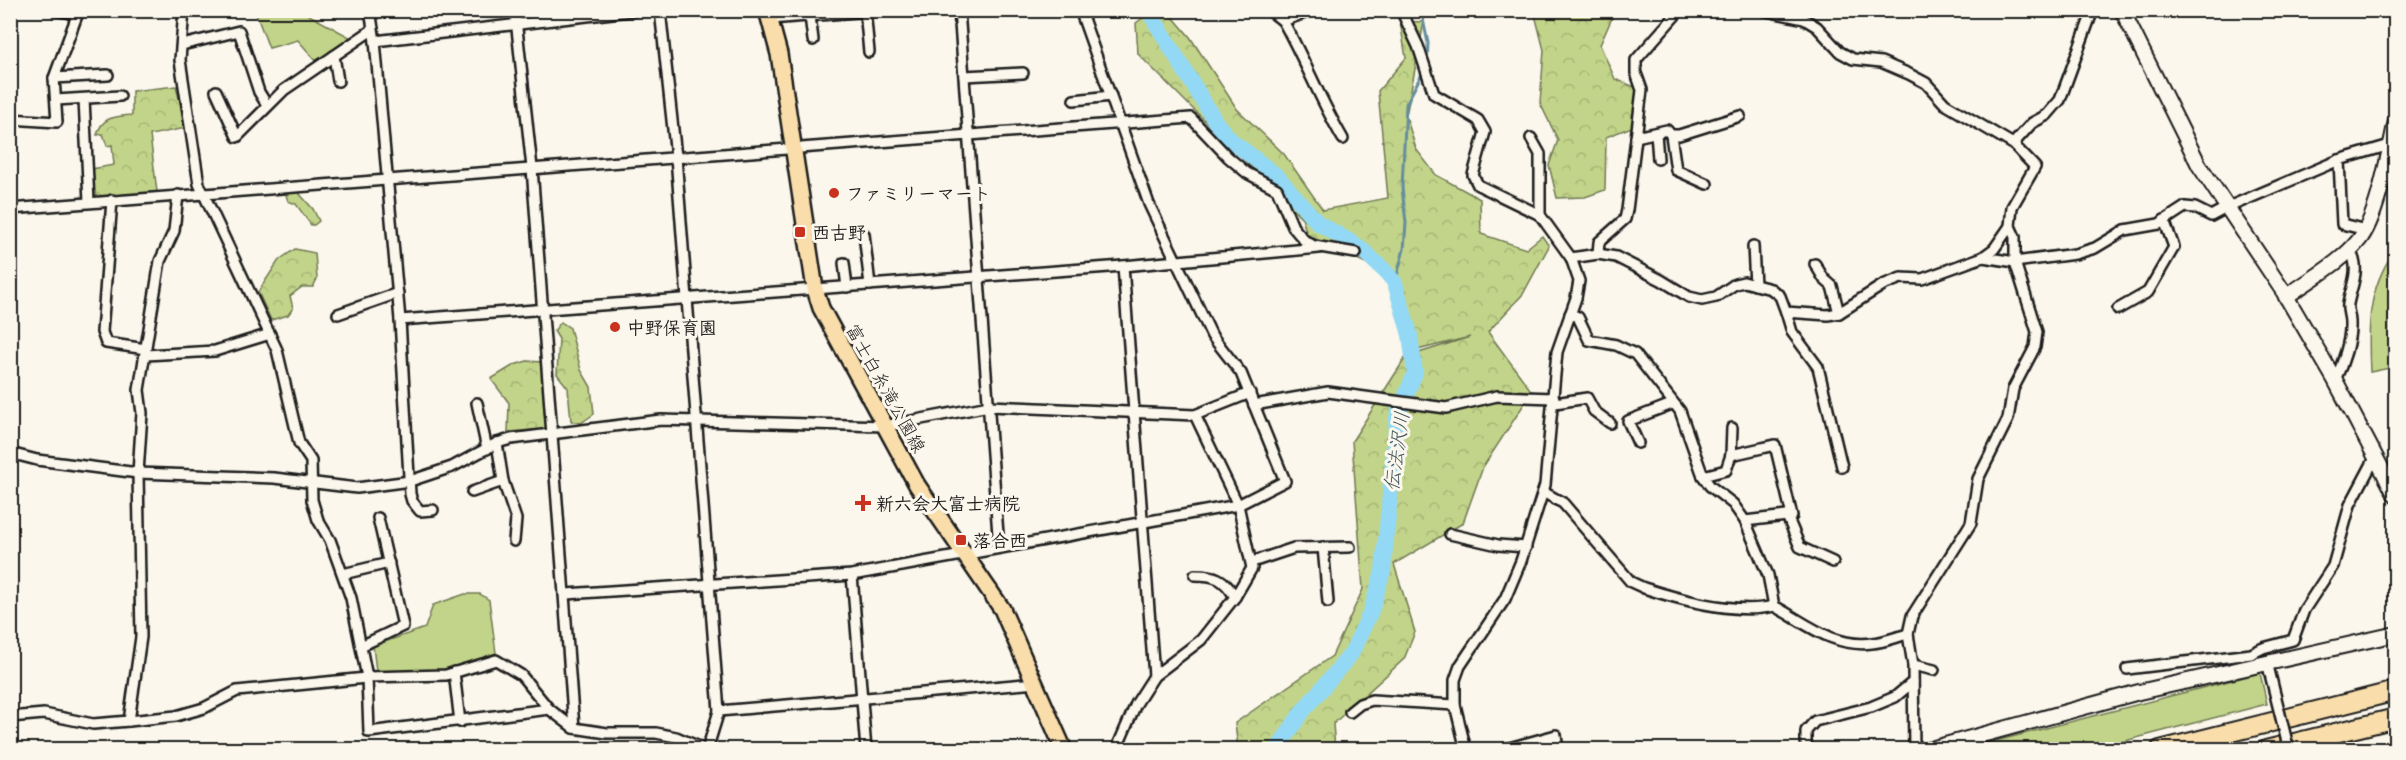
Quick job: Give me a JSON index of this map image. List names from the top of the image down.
{
  "streets": {
    "main road": ["富士白糸滝公園線"]
  },
  "water": ["伝法沢川"],
  "places": {
    "other": ["ファミリーマート", "中野保育園"],
    "transit": ["西古野", "落合西"],
    "health": ["新六会大富士病院"]
  }
}
